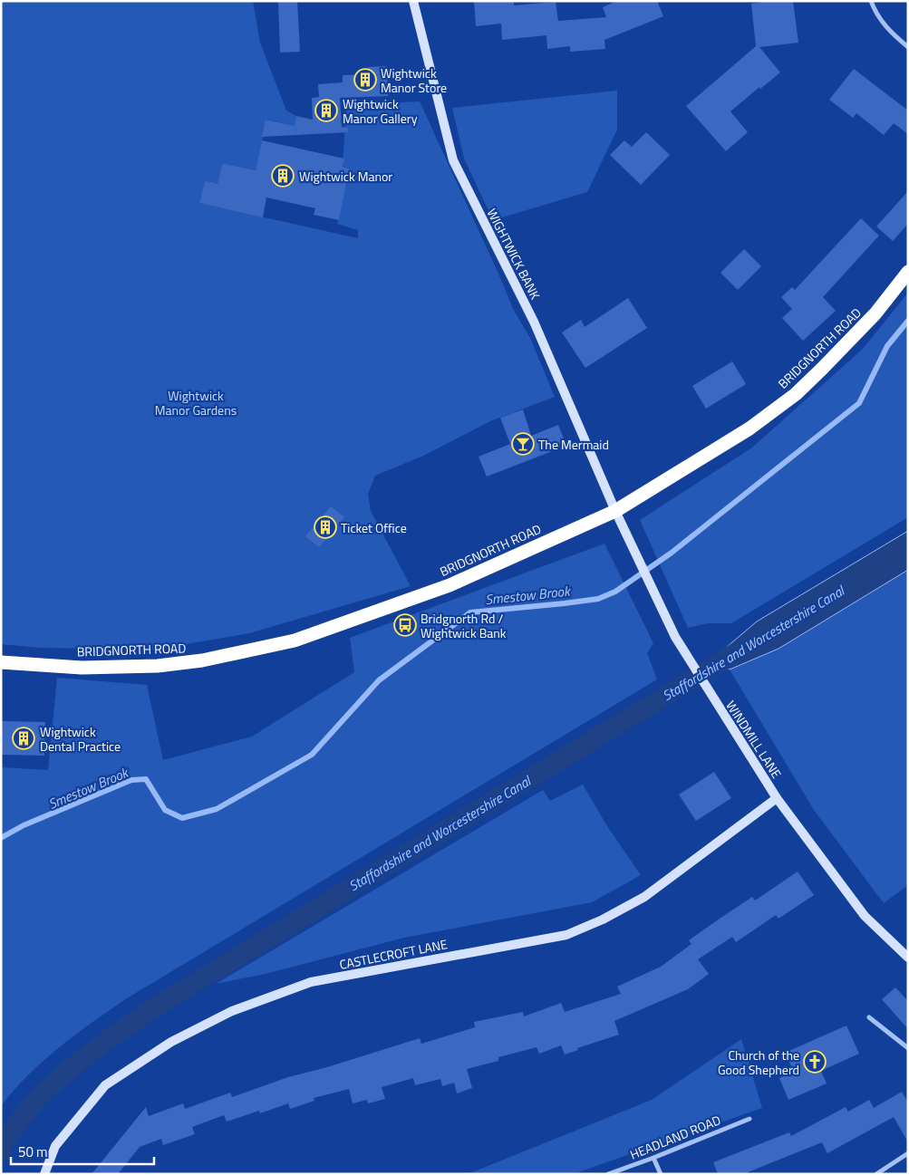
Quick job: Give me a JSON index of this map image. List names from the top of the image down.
{
  "streets": {
    "highway": ["BRIDGNORTH ROAD"],
    "street": [
      "WIGHTWICK BANK",
      "WINDMILL LANE",
      "CASTLECROFT LANE",
      "HEADLAND ROAD"
    ]
  },
  "crossings": [
    ["WIGHTWICK BANK", "BRIDGNORTH ROAD"],
    ["WIGHTWICK BANK", "WINDMILL LANE"],
    ["BRIDGNORTH ROAD", "WINDMILL LANE"],
    ["WINDMILL LANE", "CASTLECROFT LANE"]
  ],
  "water": ["Smestow Brook", "Staffordshire and Worcestershire Canal"],
  "parks": ["Wightwick Manor Gardens"],
  "places": {
    "building": [
      "Wightwick Manor Store",
      "Wightwick Manor Gallery",
      "Wightwick Manor",
      "Ticket Office",
      "Wightwick Dental Practice"
    ],
    "bar": ["The Mermaid"],
    "bus stop": ["Bridgnorth Rd / Wightwick Bank"],
    "church": ["Church of the Good Shepherd"]
  },
  "scale_bar": "50 m"
}
